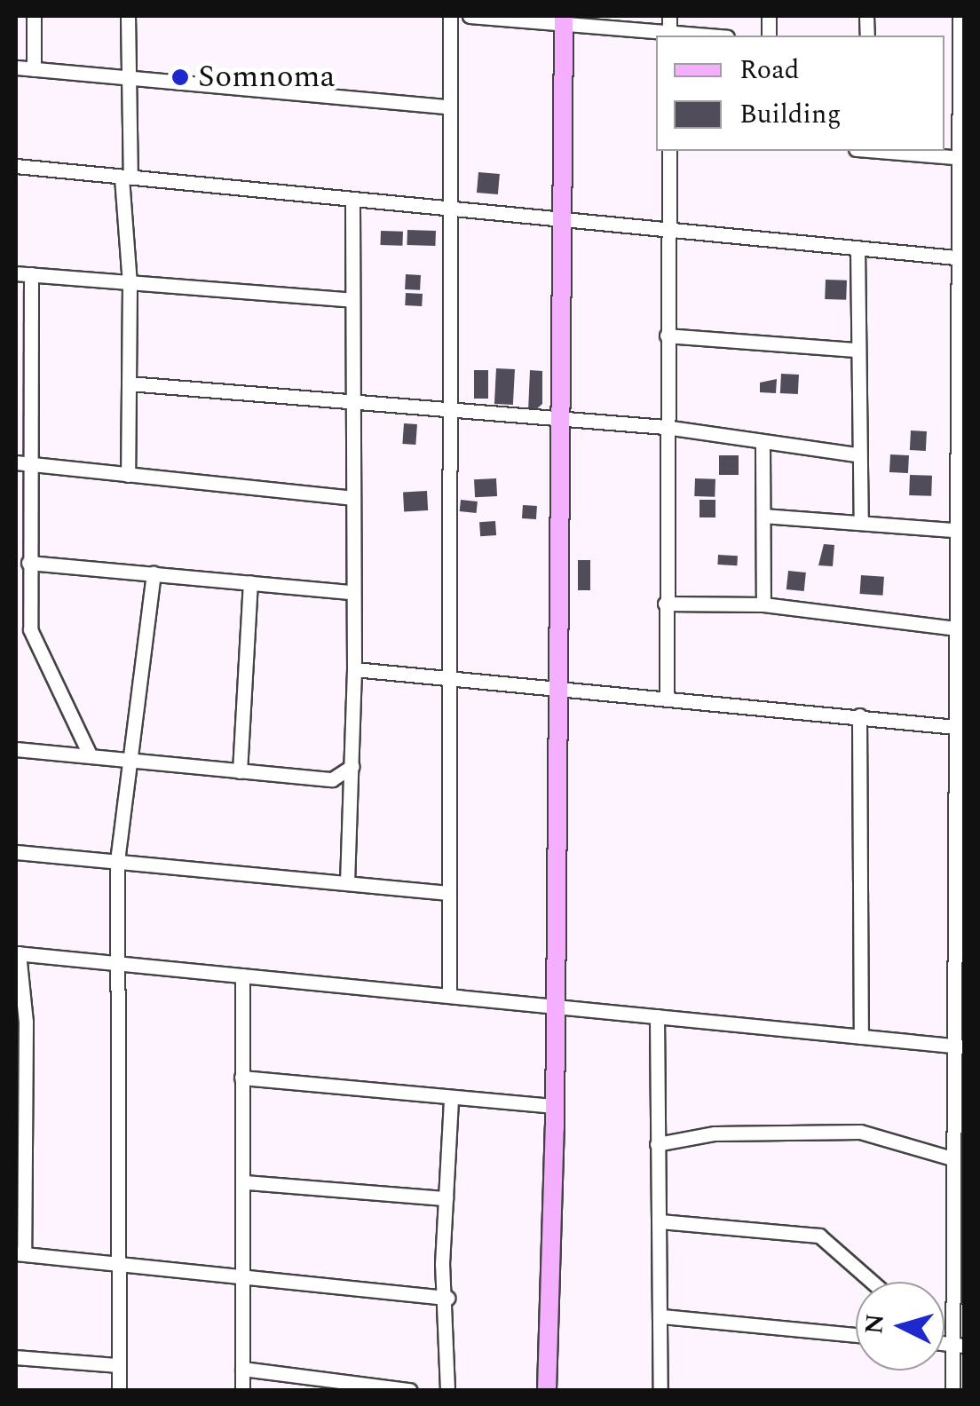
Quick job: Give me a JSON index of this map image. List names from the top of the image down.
{
  "places": ["Somnoma"],
  "legend": ["Road", "Building"],
  "north": "left"
}
